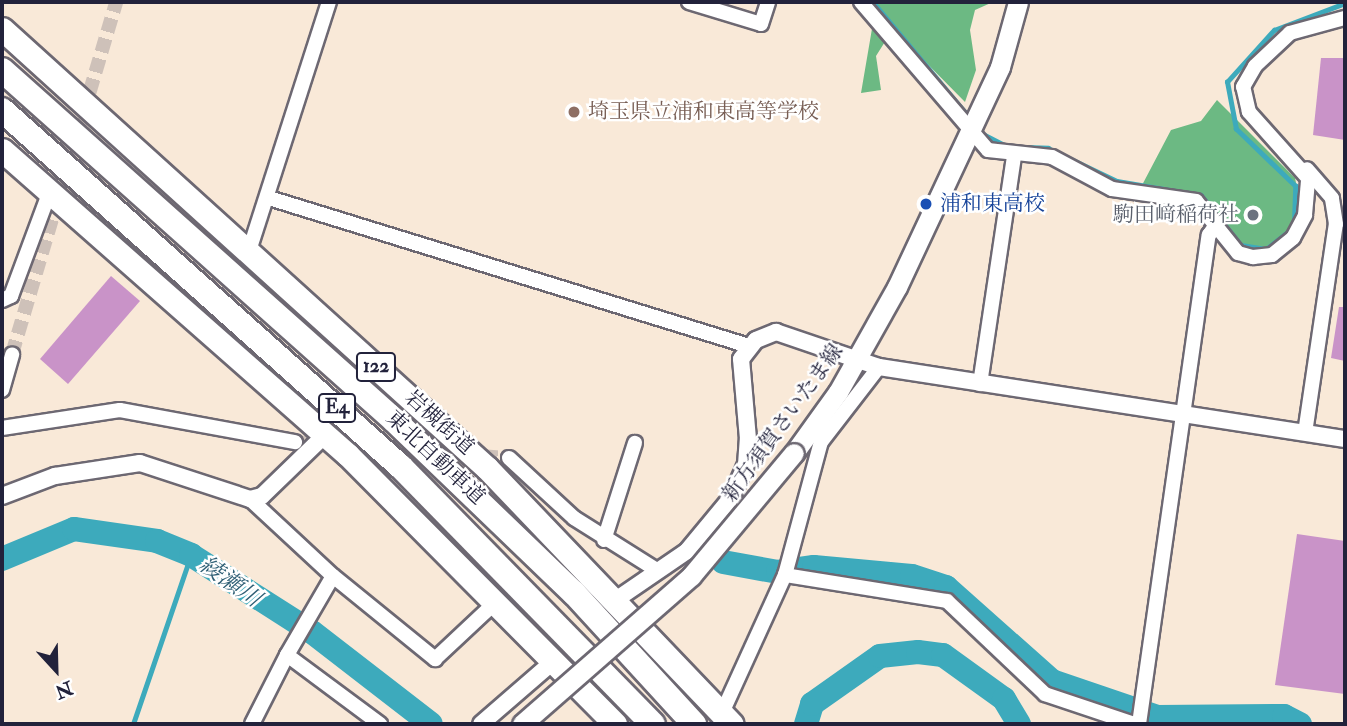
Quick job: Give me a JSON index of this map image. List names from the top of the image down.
{
  "streets": {
    "highway": [
      "122",
      "E4",
      "岩槻街道",
      "東北自動車道"
    ],
    "main road": ["新方須賀さいたま線"]
  },
  "water": ["綾瀬川"],
  "places": ["埼玉県立浦和東高等学校", "浦和東高校", "駒田﨑稲荷社"],
  "north": "bottom"
}
